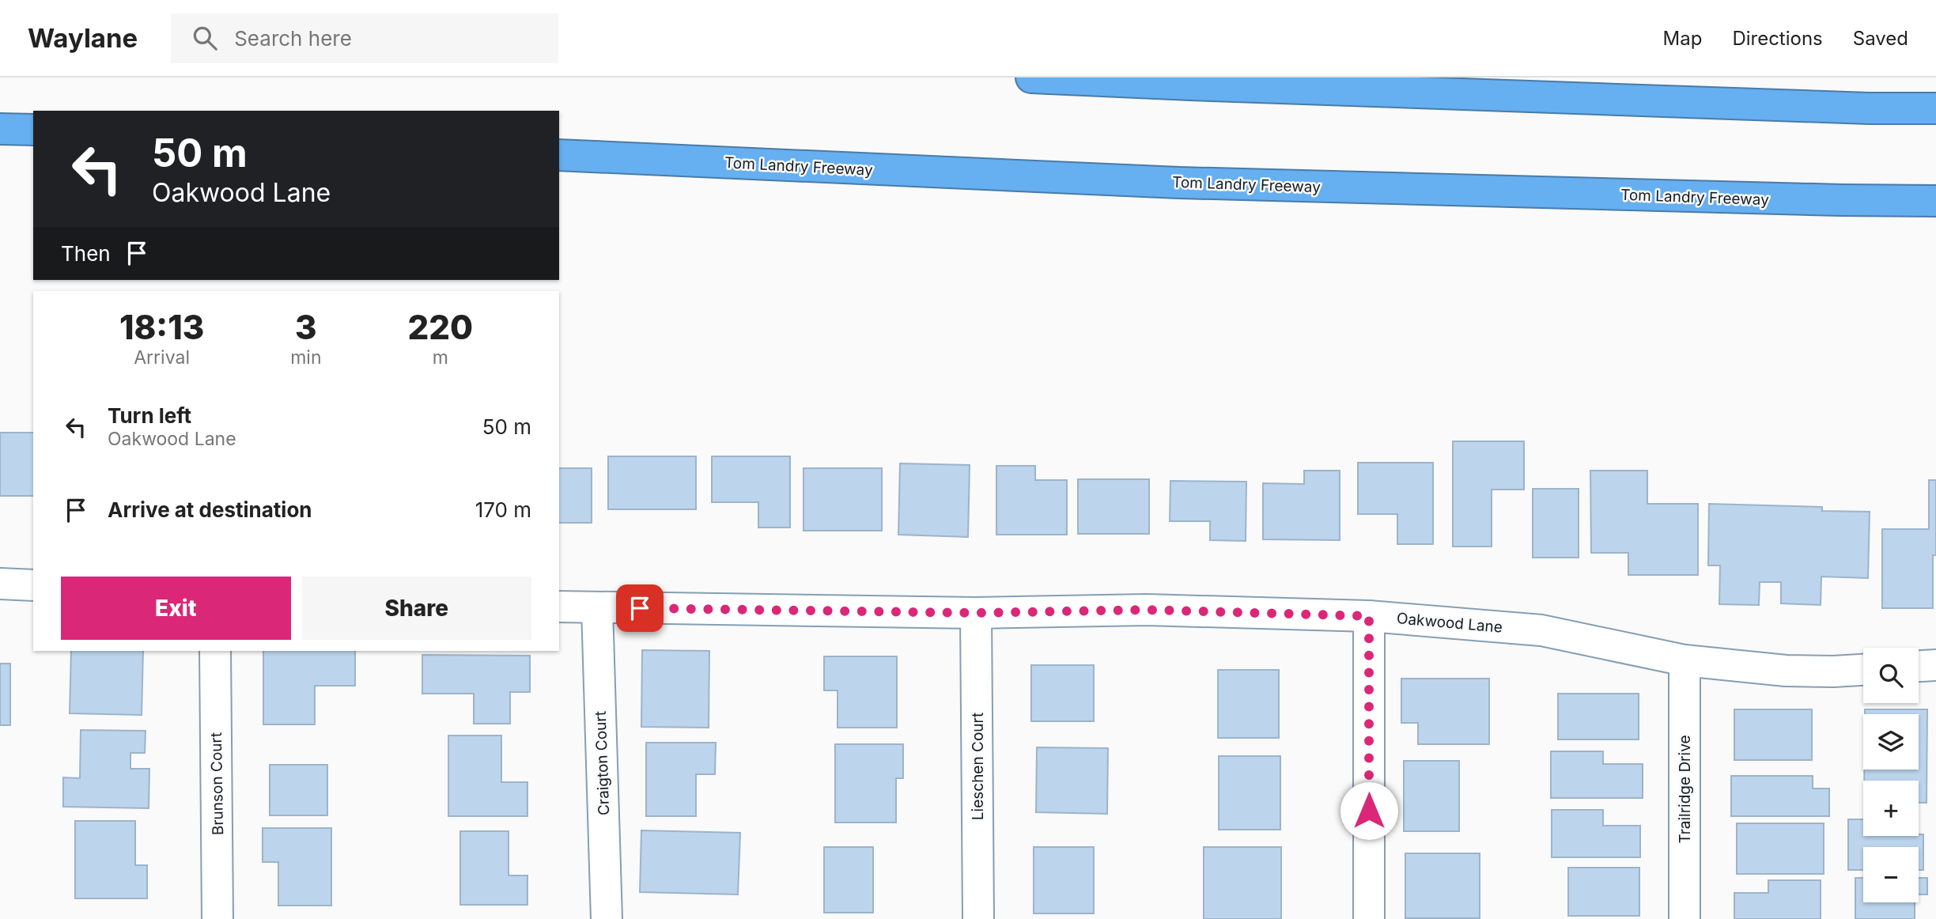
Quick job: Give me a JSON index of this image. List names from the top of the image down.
{
  "streets": {
    "highway": ["Tom Landry Freeway"],
    "street": [
      "Oakwood Lane",
      "Craigton Court",
      "Lieschen Court",
      "Brunson Court",
      "Trailridge Drive"
    ]
  },
  "crossings": [
    ["Oakwood Lane", "Craigton Court"],
    ["Oakwood Lane", "Lieschen Court"],
    ["Oakwood Lane", "Trailridge Drive"]
  ],
  "page": {
    "header": "Waylane",
    "search": "Search here",
    "nav": ["Map", "Directions", "Saved"],
    "turn": ["50 m", "Oakwood Lane"],
    "then": "Then",
    "eta": [
      "18:13",
      "Arrival",
      "3",
      "min",
      "220",
      "m"
    ],
    "list": [
      {
        "name": "Turn left",
        "note": "Oakwood Lane",
        "value": "50 m"
      },
      {
        "name": "Arrive at destination",
        "value": "170 m"
      }
    ],
    "buttons": ["Exit", "Share"],
    "map_buttons": ["+", "−"]
  }
}
